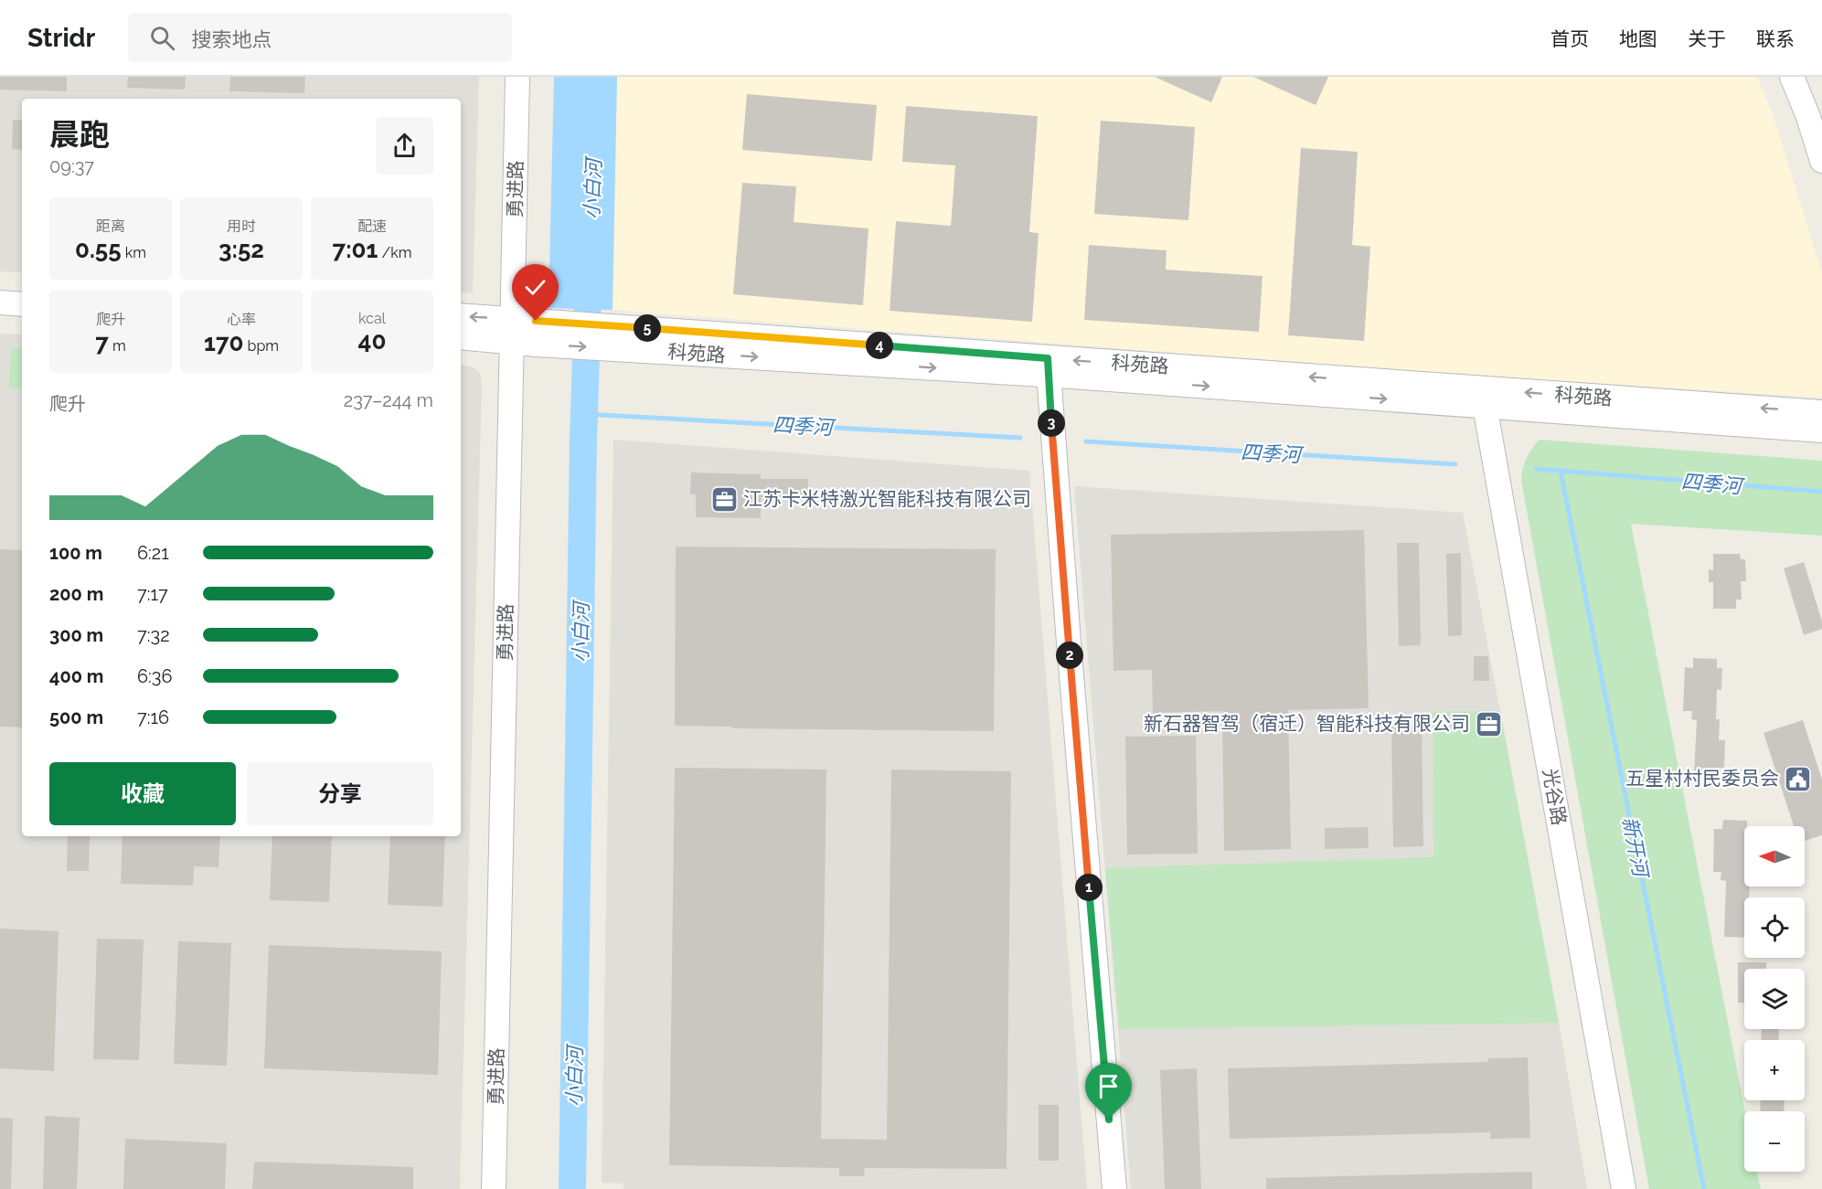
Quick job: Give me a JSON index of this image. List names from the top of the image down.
{
  "streets": {
    "street": ["勇进路", "科苑路", "光谷路"]
  },
  "crossings": [
    ["勇进路", "科苑路"],
    ["科苑路", "光谷路"]
  ],
  "water": ["小白河", "四季河", "新开河"],
  "places": {
    "office": ["江苏卡米特激光智能科技有限公司", "新石器智驾（宿迁）智能科技有限公司"],
    "public building": ["五星村村民委员会"]
  },
  "north": "left",
  "page": {
    "header": "Stridr",
    "search": "搜索地点",
    "nav": [
      "首页",
      "地图",
      "关于",
      "联系"
    ],
    "heading": ["晨跑", "09:37"],
    "stats": [
      ["距离", "0.55 km"],
      ["用时", "3:52"],
      ["配速", "7:01 /km"],
      ["爬升", "7 m"],
      ["心率", "170 bpm"],
      ["kcal", "40"]
    ],
    "pins": [
      "5",
      "4",
      "3",
      "2",
      "1"
    ],
    "chart": ["爬升", "237–244 m"],
    "list": [
      {
        "name": "100 m",
        "note": "6:21"
      },
      {
        "name": "200 m",
        "note": "7:17"
      },
      {
        "name": "300 m",
        "note": "7:32"
      },
      {
        "name": "400 m",
        "note": "6:36"
      },
      {
        "name": "500 m",
        "note": "7:16"
      }
    ],
    "buttons": ["收藏", "分享"],
    "map_buttons": ["+", "−"]
  }
}
